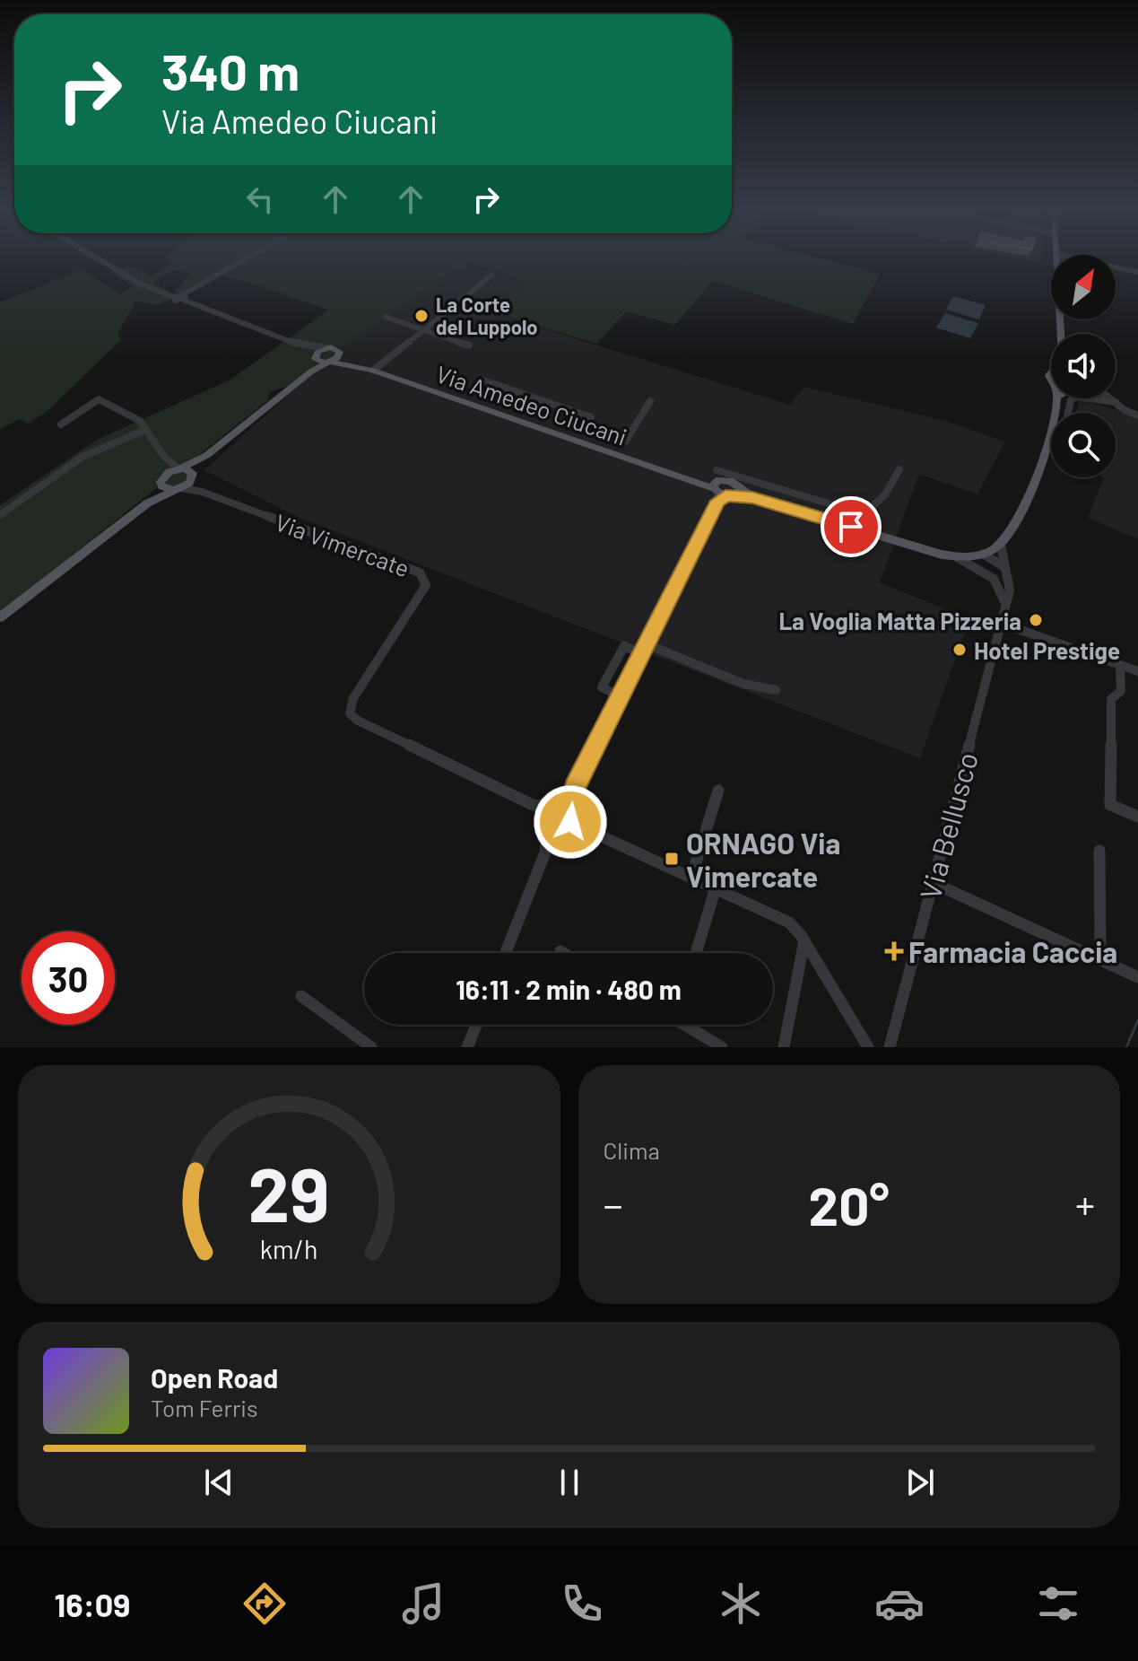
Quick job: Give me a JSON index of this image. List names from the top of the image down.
{
  "streets": {
    "main road": ["Via Amedeo Ciucani"],
    "street": ["Via Vimercate", "Via Bellusco"]
  },
  "crossings": [
    ["Via Amedeo Ciucani", "Via Bellusco"]
  ],
  "places": {
    "other": ["La Corte del Luppolo", "La Voglia Matta Pizzeria", "Hotel Prestige"],
    "transit": ["ORNAGO Via Vimercate"],
    "health": ["Farmacia Caccia"]
  },
  "north": "top right",
  "page": {
    "turn": ["340 m", "Via Amedeo Ciucani"],
    "limit": "30",
    "trip": "16:11 · 2 min · 480 m",
    "tile": "Clima",
    "heat": ["−", "20°", "+"],
    "song": ["Open Road", "Tom Ferris"],
    "tabs": "16:09",
    "gauge": ["29", "km/h"]
  }
}
